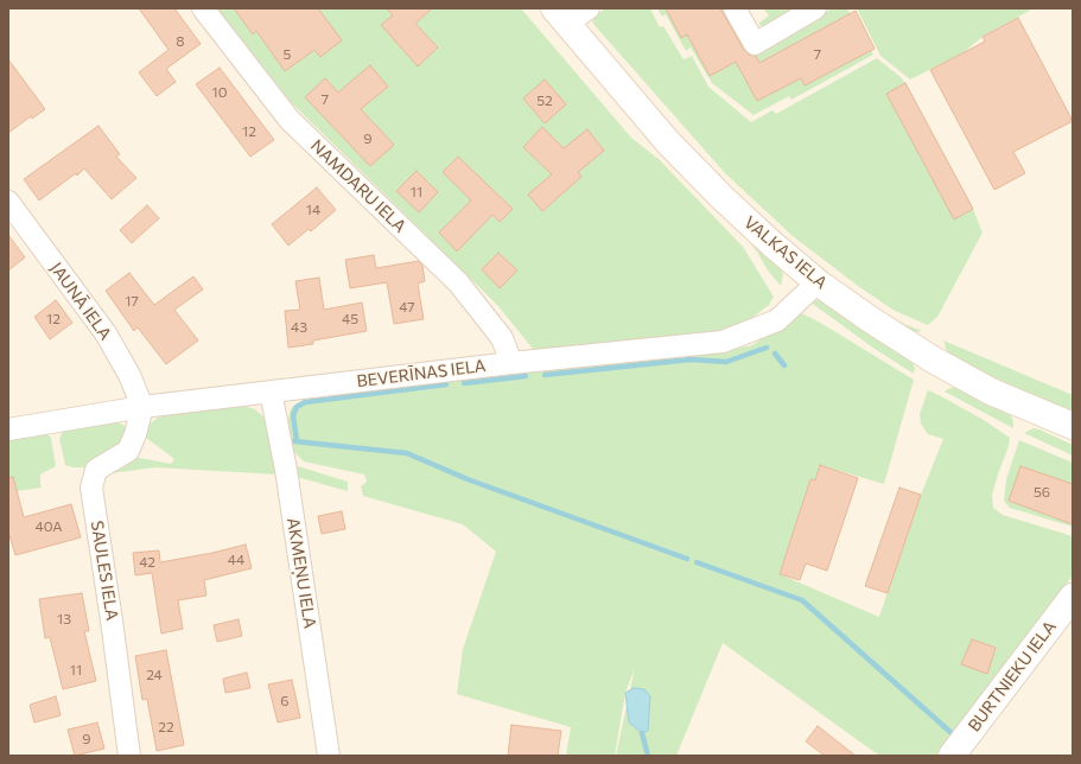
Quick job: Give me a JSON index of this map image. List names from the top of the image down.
{
  "streets": {
    "main road": ["VALKAS IELA", "BURTNIEKU IELA"],
    "street": [
      "NAMDARU IELA",
      "JAUNĀ IELA",
      "BEVERĪNAS IELA",
      "SAULES IELA",
      "AKMEŅU IELA"
    ]
  },
  "crossings": [
    ["NAMDARU IELA", "BEVERĪNAS IELA"],
    ["VALKAS IELA", "BEVERĪNAS IELA"],
    ["JAUNĀ IELA", "BEVERĪNAS IELA"],
    ["JAUNĀ IELA", "SAULES IELA"],
    ["BEVERĪNAS IELA", "SAULES IELA"],
    ["BEVERĪNAS IELA", "AKMEŅU IELA"]
  ],
  "house_numbers": [
    "8",
    "5",
    "7",
    "10",
    "7",
    "52",
    "12",
    "9",
    "11",
    "14",
    "17",
    "47",
    "12",
    "45",
    "43",
    "56",
    "40A",
    "44",
    "42",
    "13",
    "11",
    "24",
    "6",
    "22",
    "9"
  ]
}
